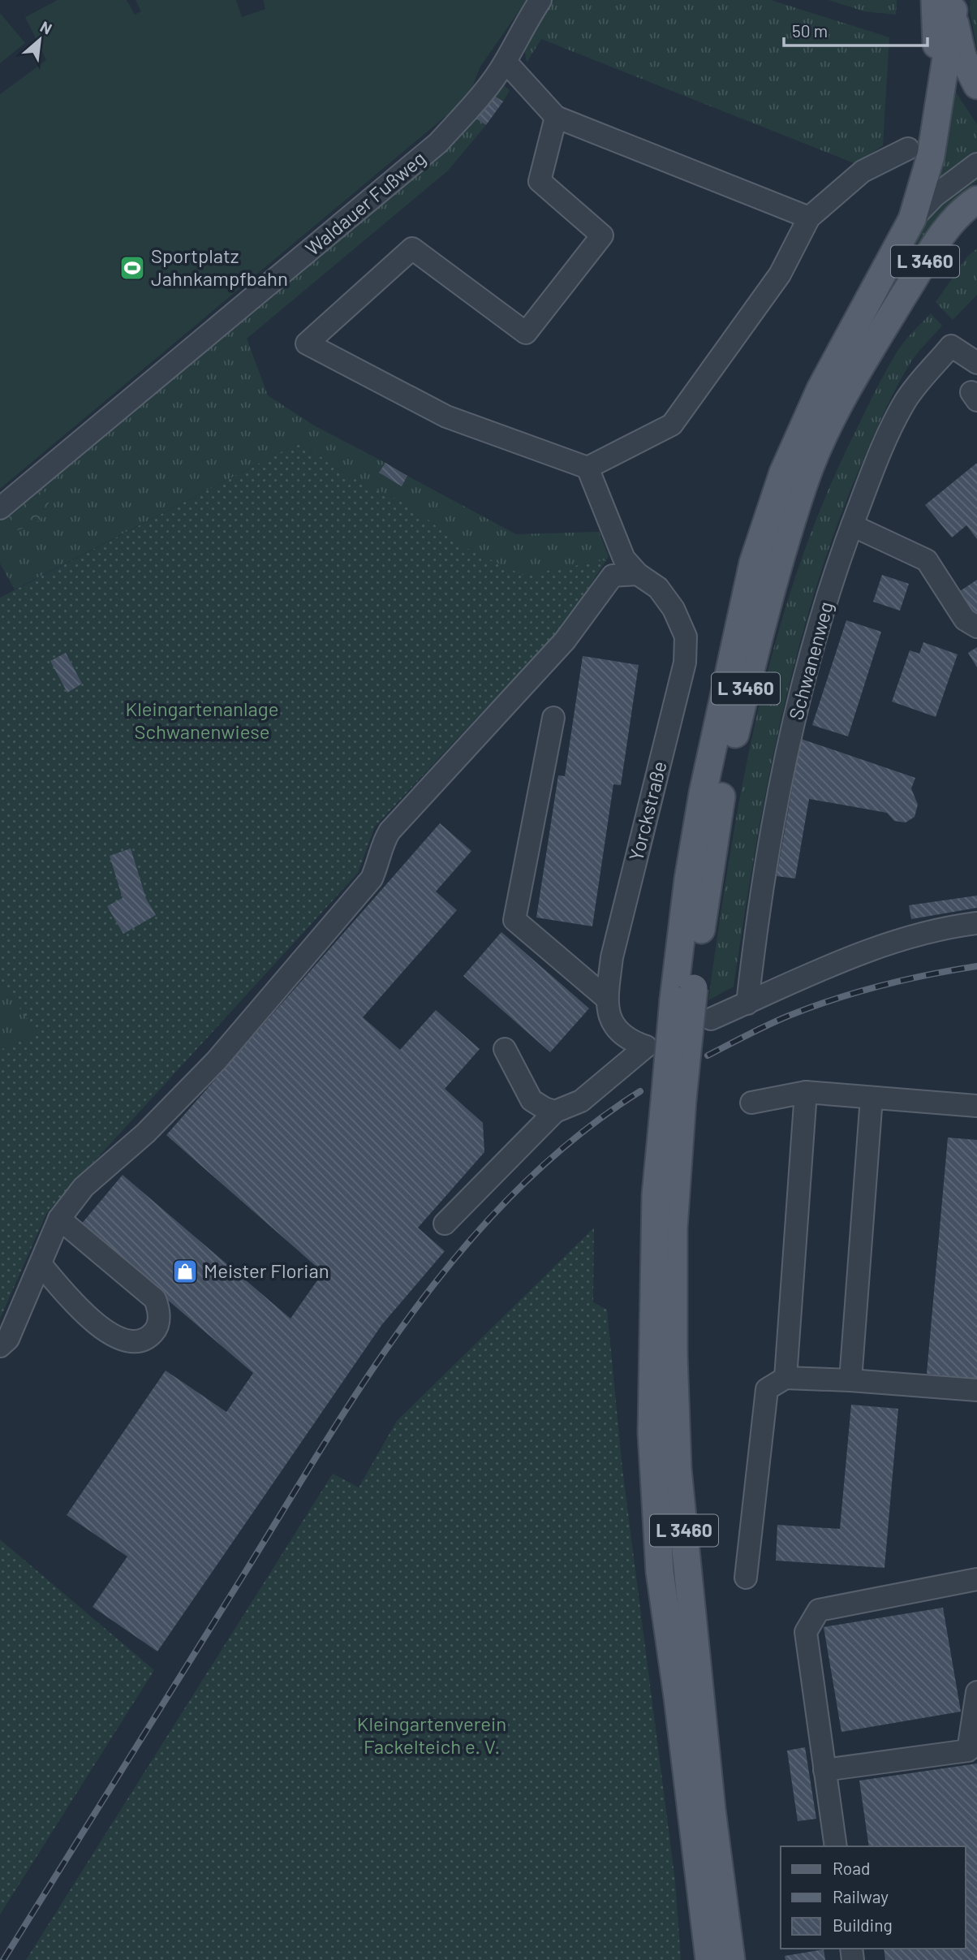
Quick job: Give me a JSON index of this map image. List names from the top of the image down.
{
  "streets": {
    "main road": ["L 3460"],
    "street": ["Waldauer Fußweg", "Schwanenweg", "Yorckstraße"]
  },
  "parks": ["Kleingartenanlage Schwanenwiese", "Kleingartenverein Fackelteich e. V."],
  "places": {
    "sports": ["Sportplatz Jahnkampfbahn"],
    "shop": ["Meister Florian"]
  },
  "legend": ["Road", "Railway", "Building"],
  "scale_bar": "50 m",
  "north": "top right"
}
